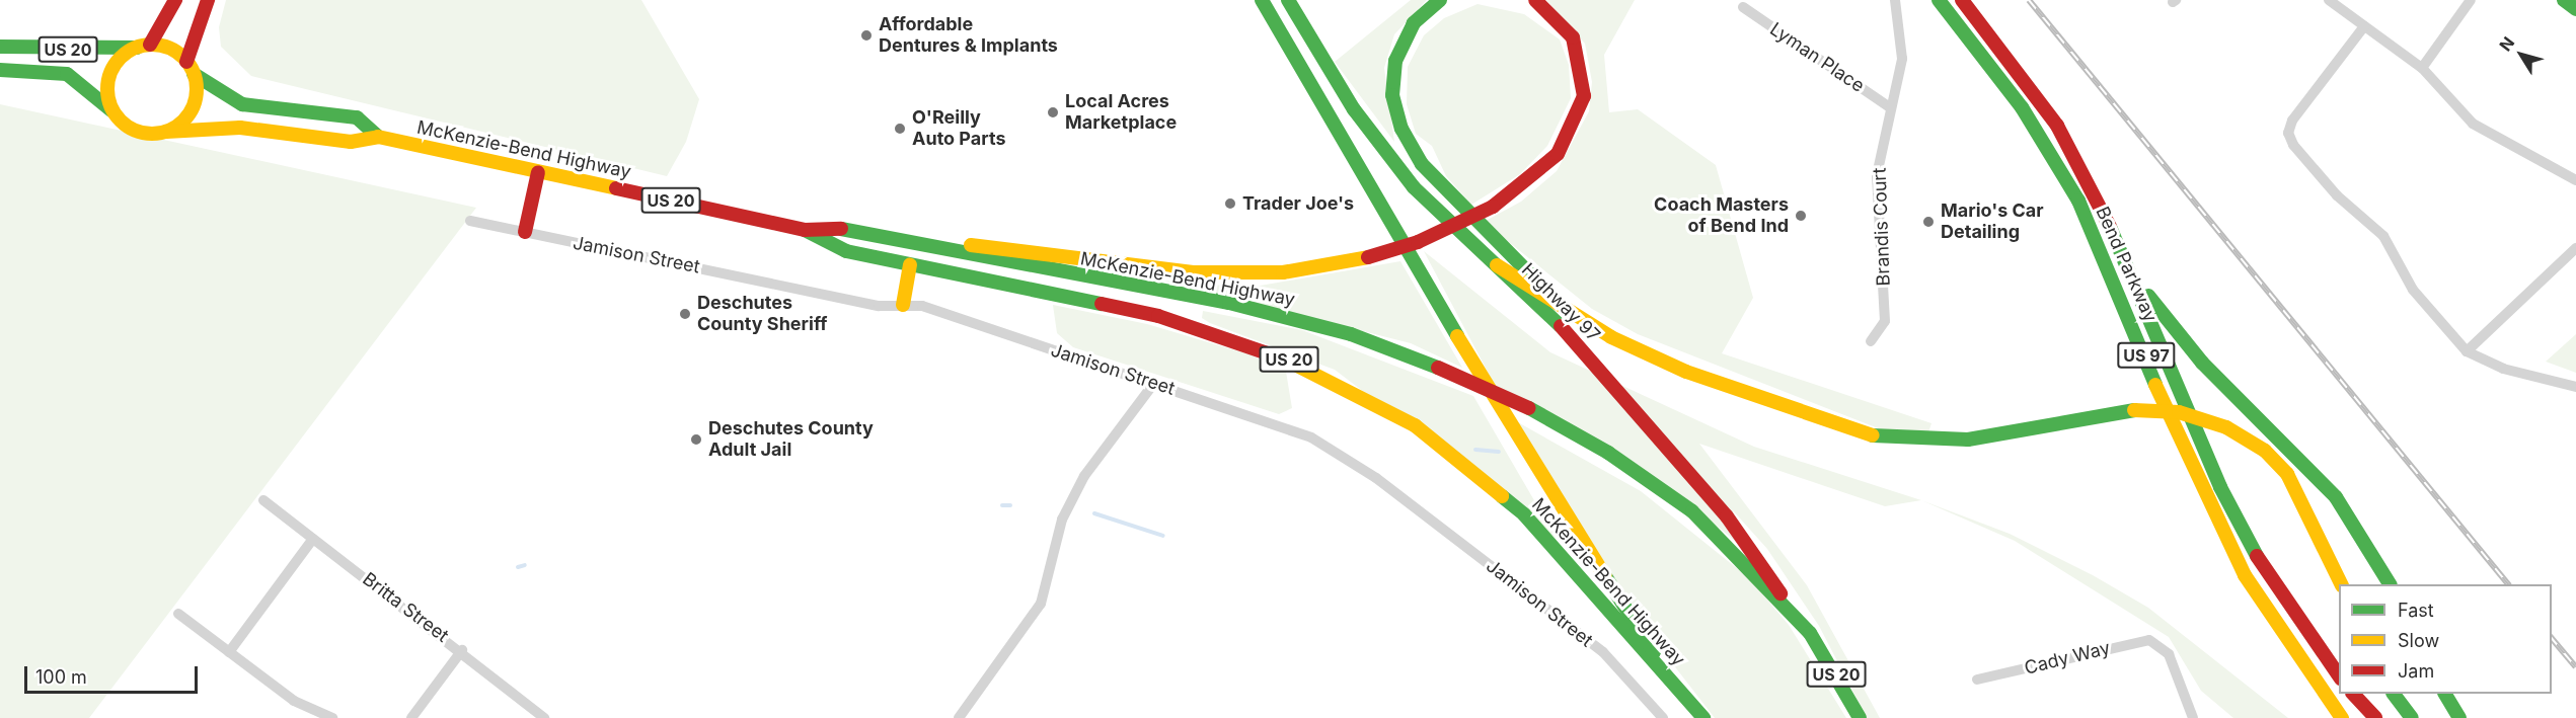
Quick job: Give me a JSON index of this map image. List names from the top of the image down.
{
  "streets": {
    "main road": [
      "US 20",
      "McKenzie-Bend Highway",
      "Bend Parkway",
      "Highway 97",
      "US 97"
    ],
    "street": [
      "Lyman Place",
      "Brandis Court",
      "Jamison Street",
      "Britta Street",
      "Cady Way"
    ]
  },
  "crossings": [
    ["US 20", "McKenzie-Bend Highway"],
    ["Lyman Place", "Brandis Court"],
    ["McKenzie-Bend Highway", "Highway 97"]
  ],
  "places": [
    "Affordable Dentures & Implants",
    "Local Acres Marketplace",
    "O'Reilly Auto Parts",
    "Trader Joe's",
    "Coach Masters of Bend Ind",
    "Mario's Car Detailing",
    "Deschutes County Sheriff",
    "Deschutes County Adult Jail"
  ],
  "legend": ["Fast", "Slow", "Jam"],
  "scale_bar": "100 m",
  "north": "top left"
}
